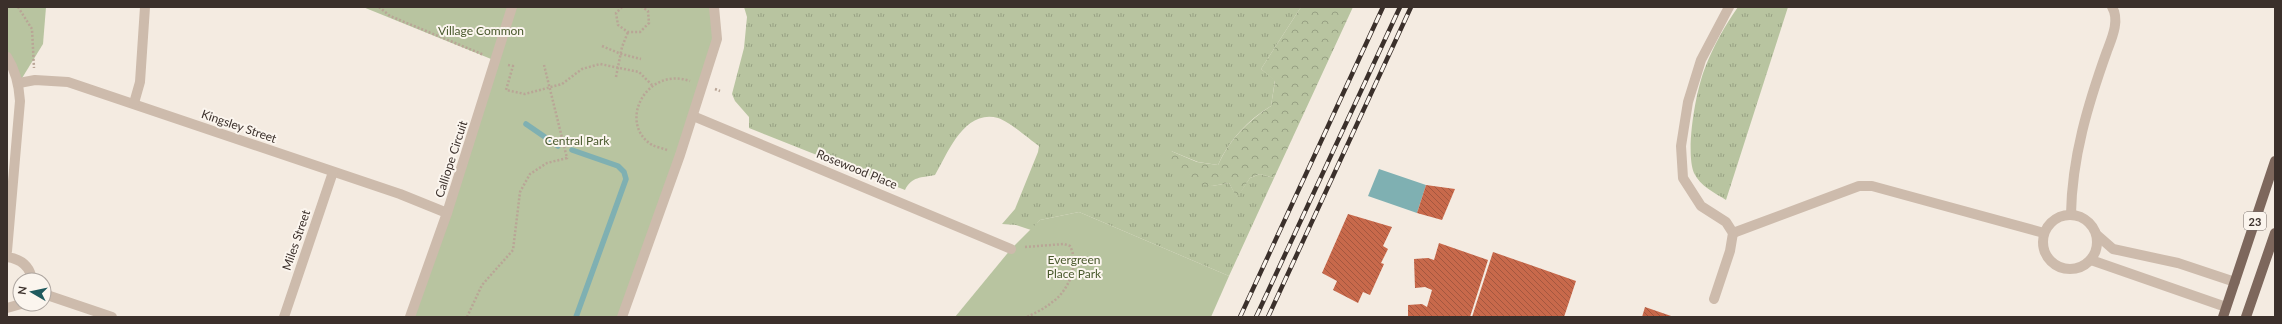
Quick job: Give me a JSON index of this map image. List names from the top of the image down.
{
  "streets": {
    "main road": ["23"],
    "street": [
      "Kingsley Street",
      "Calliope Circuit",
      "Rosewood Place",
      "Miles Street"
    ]
  },
  "crossings": [
    ["Kingsley Street", "Calliope Circuit"],
    ["Kingsley Street", "Miles Street"]
  ],
  "parks": ["Village Common", "Central Park", "Evergreen Place Park"],
  "north": "left"
}
